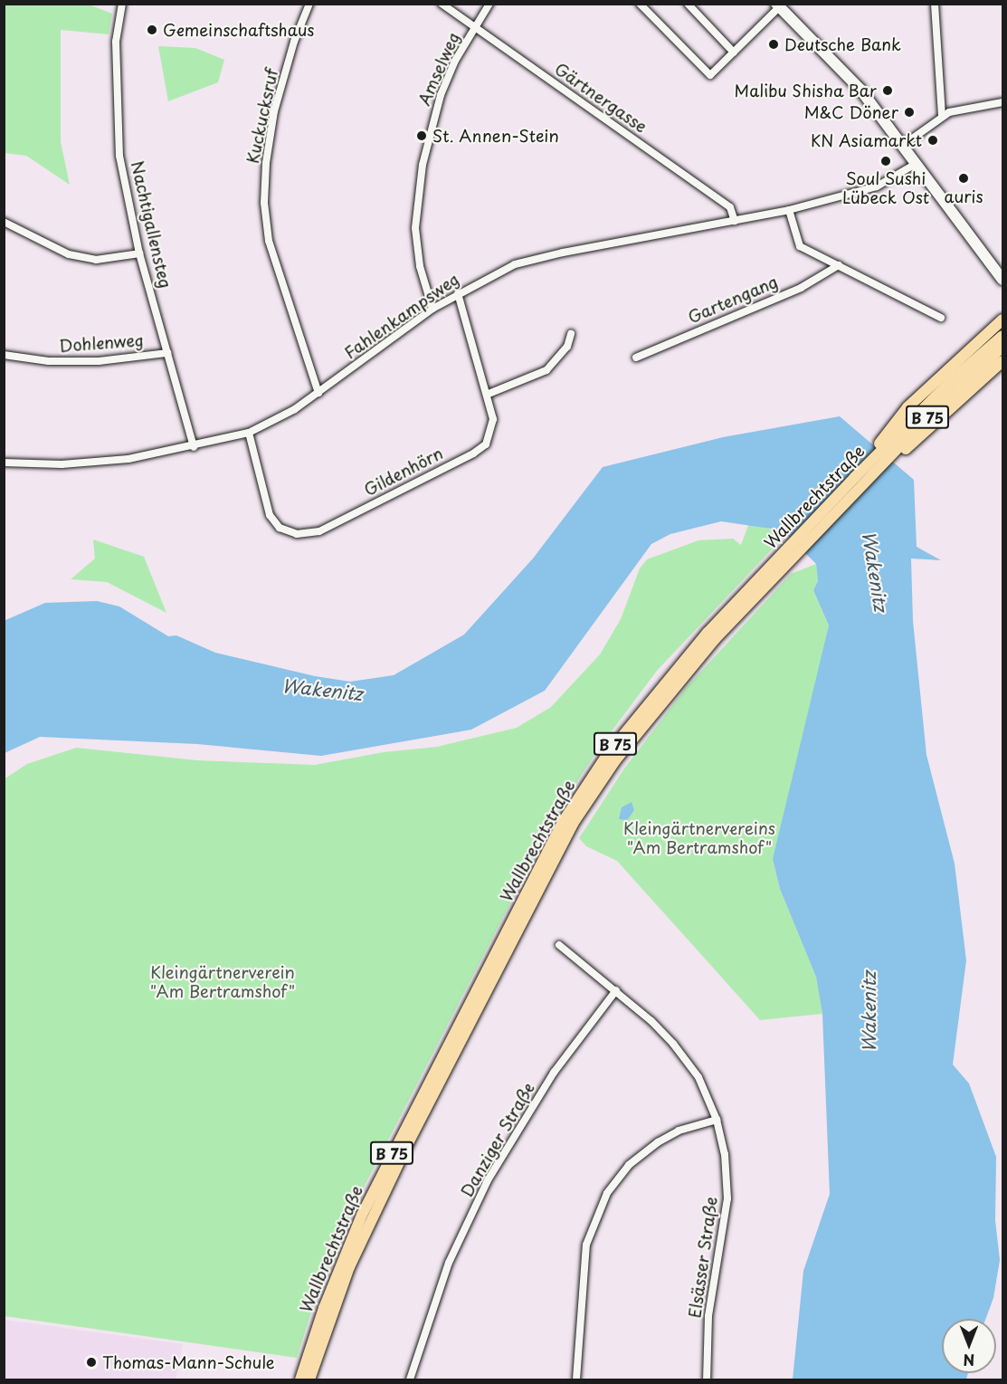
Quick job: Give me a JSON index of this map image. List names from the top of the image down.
{
  "streets": {
    "main road": ["B 75", "Wallbrechtstraße"],
    "street": [
      "Amselweg",
      "Gärtnergasse",
      "Kuckucksruf",
      "Nachtigallensteg",
      "Gartengang",
      "Fahlenkampsweg",
      "Dohlenweg",
      "Gildenhörn",
      "Danziger Straße",
      "Elsässer Straße"
    ]
  },
  "crossings": [
    ["Amselweg", "Gärtnergasse"],
    ["Amselweg", "Fahlenkampsweg"],
    ["Gärtnergasse", "Fahlenkampsweg"],
    ["Kuckucksruf", "Fahlenkampsweg"],
    ["Nachtigallensteg", "Fahlenkampsweg"],
    ["Nachtigallensteg", "Dohlenweg"],
    ["Fahlenkampsweg", "Gildenhörn"],
    ["Danziger Straße", "Elsässer Straße"]
  ],
  "water": ["Wakenitz"],
  "parks": ["Kleingärtnervereins \"Am Bertramshof\"", "Kleingärtnerverein \"Am Bertramshof\""],
  "places": [
    "Gemeinschaftshaus",
    "Deutsche Bank",
    "Malibu Shisha Bar",
    "M&C Döner",
    "St. Annen-Stein",
    "KN Asiamarkt",
    "Soul Sushi Lübeck Ost",
    "auris",
    "Thomas-Mann-Schule"
  ],
  "north": "bottom"
}
